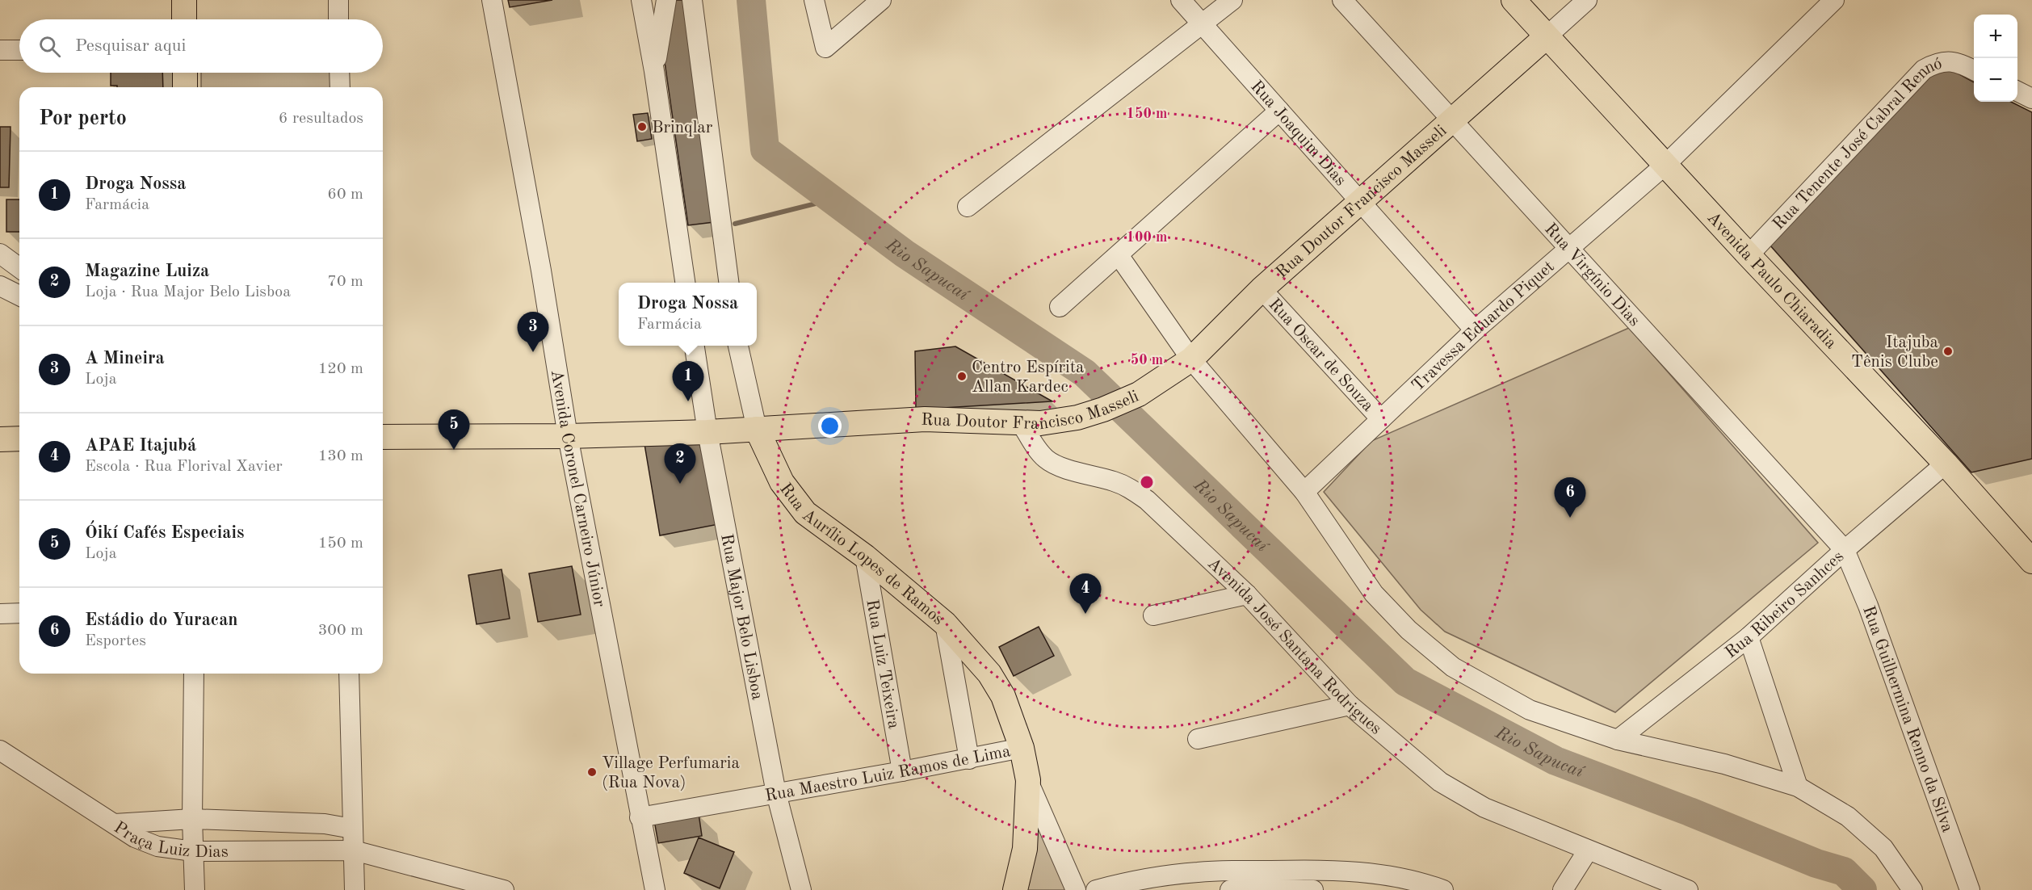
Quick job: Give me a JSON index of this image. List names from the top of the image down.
{
  "streets": {
    "main road": ["Rua Doutor Francisco Masseli", "Avenida Paulo Chiaradia", "Rua Aurílio Lopes de Ramos"],
    "street": [
      "Rua Joaquim Dias",
      "Rua Tenente José Cabral Rennó",
      "Rua Virgínio Dias",
      "Travessa Eduardo Piquet",
      "Rua Oscar de Souza",
      "Avenida Coronel Carneiro Júnior",
      "Rua Ribeiro Sanhces",
      "Rua Major Belo Lisboa",
      "Avenida José Santana Rodrigues",
      "Rua Luiz Teixeira",
      "Rua Guilhermina Renno da Silva",
      "Rua Maestro Luiz Ramos de Lima",
      "Praça Luiz Dias"
    ]
  },
  "crossings": [
    ["Rua Joaquim Dias", "Rua Doutor Francisco Masseli"],
    ["Rua Joaquim Dias", "Travessa Eduardo Piquet"],
    ["Rua Tenente José Cabral Rennó", "Avenida Paulo Chiaradia"],
    ["Rua Doutor Francisco Masseli", "Rua Virgínio Dias"],
    ["Rua Doutor Francisco Masseli", "Avenida Paulo Chiaradia"],
    ["Rua Doutor Francisco Masseli", "Rua Oscar de Souza"],
    ["Rua Doutor Francisco Masseli", "Avenida Coronel Carneiro Júnior"],
    ["Rua Doutor Francisco Masseli", "Rua Aurílio Lopes de Ramos"],
    ["Rua Doutor Francisco Masseli", "Rua Major Belo Lisboa"],
    ["Rua Doutor Francisco Masseli", "Avenida José Santana Rodrigues"],
    ["Rua Virgínio Dias", "Travessa Eduardo Piquet"],
    ["Rua Virgínio Dias", "Rua Ribeiro Sanhces"],
    ["Rua Virgínio Dias", "Rua Guilhermina Renno da Silva"],
    ["Avenida Paulo Chiaradia", "Travessa Eduardo Piquet"],
    ["Avenida Paulo Chiaradia", "Rua Ribeiro Sanhces"],
    ["Travessa Eduardo Piquet", "Rua Oscar de Souza"],
    ["Avenida Coronel Carneiro Júnior", "Rua Maestro Luiz Ramos de Lima"],
    ["Rua Aurílio Lopes de Ramos", "Rua Luiz Teixeira"],
    ["Rua Aurílio Lopes de Ramos", "Rua Maestro Luiz Ramos de Lima"],
    ["Rua Ribeiro Sanhces", "Rua Guilhermina Renno da Silva"],
    ["Rua Major Belo Lisboa", "Rua Maestro Luiz Ramos de Lima"],
    ["Rua Luiz Teixeira", "Rua Maestro Luiz Ramos de Lima"]
  ],
  "water": ["Rio Sapucaí"],
  "places": [
    "Brinqlar",
    "Itajuba Tênis Clube",
    "Centro Espírita Allan Kardec",
    "Village Perfumaria (Rua Nova)"
  ],
  "page": {
    "map_buttons": ["+", "−"],
    "search": "Pesquisar aqui",
    "heading": ["Por perto", "6 resultados"],
    "list": [
      {
        "mark": "1",
        "name": "Droga Nossa",
        "note": "Farmácia",
        "value": "60 m"
      },
      {
        "mark": "2",
        "name": "Magazine Luiza",
        "note": "Loja · Rua Major Belo Lisboa",
        "value": "70 m"
      },
      {
        "mark": "3",
        "name": "A Mineira",
        "note": "Loja",
        "value": "120 m"
      },
      {
        "mark": "4",
        "name": "APAE Itajubá",
        "note": "Escola · Rua Florival Xavier",
        "value": "130 m"
      },
      {
        "mark": "5",
        "name": "Óikí Cafés Especiais",
        "note": "Loja",
        "value": "150 m"
      },
      {
        "mark": "6",
        "name": "Estádio do Yuracan",
        "note": "Esportes",
        "value": "300 m"
      }
    ],
    "popup": ["Droga Nossa", "Farmácia"],
    "pins": [
      "3",
      "1",
      "5",
      "2",
      "6",
      "4"
    ]
  },
  "rings": ["150 m", "100 m", "50 m"]
}
